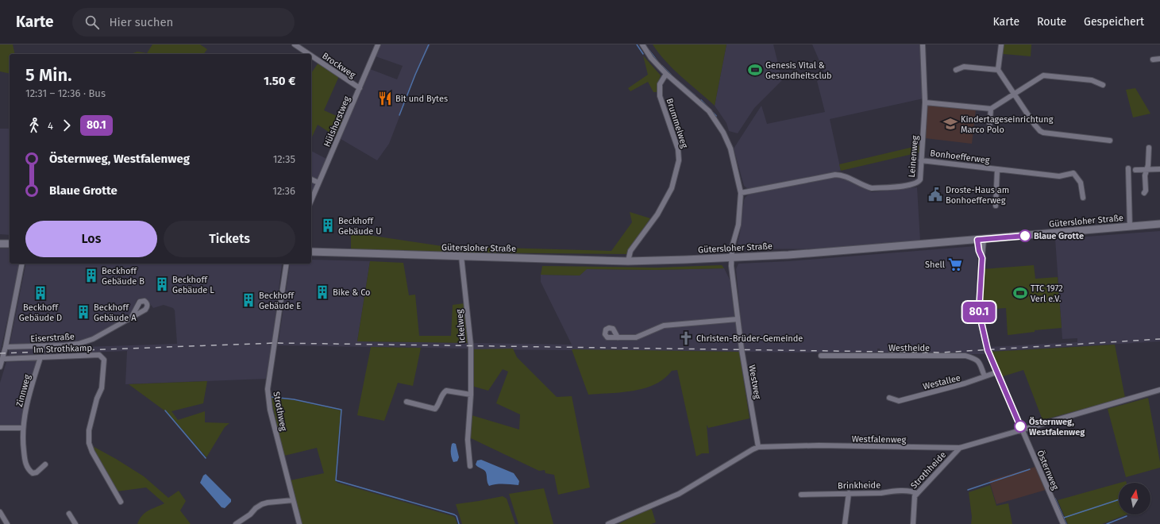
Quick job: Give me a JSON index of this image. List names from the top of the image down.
{
  "streets": {
    "main road": ["Gütersloher Straße"],
    "street": [
      "Brockweg",
      "Hülshorstweg",
      "Brummelweg",
      "Leinenweg",
      "Bonhoefferweg",
      "Ickelweg",
      "Eiserstraße",
      "Westheide",
      "Im Strothkamp",
      "Westweg",
      "Westallee",
      "Zinnweg",
      "Strothweg",
      "Westfalenweg",
      "Strothheide",
      "Östernweg",
      "Brinkheide"
    ]
  },
  "crossings": [
    ["Brockweg", "Hülshorstweg"],
    ["Brummelweg", "Leinenweg"],
    ["Brummelweg", "Gütersloher Straße"],
    ["Brummelweg", "Westweg"],
    ["Leinenweg", "Bonhoefferweg"],
    ["Gütersloher Straße", "Ickelweg"],
    ["Gütersloher Straße", "Westweg"],
    ["Gütersloher Straße", "Östernweg"],
    ["Westheide", "Westallee"],
    ["Im Strothkamp", "Zinnweg"],
    ["Westweg", "Westfalenweg"],
    ["Westallee", "Östernweg"],
    ["Westfalenweg", "Strothheide"],
    ["Westfalenweg", "Östernweg"],
    ["Strothheide", "Brinkheide"]
  ],
  "places": {
    "sports": ["Genesis Vital & Gesundheitsclub", "TTC 1972 Verl e.V."],
    "restaurant": ["Bit und Bytes"],
    "school or university": ["Kindertageseinrichtung Marco Polo"],
    "public building": ["Droste-Haus am Bonhoefferweg"],
    "building": [
      "Beckhoff Gebäude U",
      "Beckhoff Gebäude B",
      "Beckhoff Gebäude L",
      "Bike & Co",
      "Beckhoff Gebäude D",
      "Beckhoff Gebäude E",
      "Beckhoff Gebäude A"
    ],
    "other": ["Blaue Grotte", "Östernweg, Westfalenweg"],
    "supermarket": ["Shell"],
    "church": ["Christen-Brüder-Gemeinde"]
  },
  "lines": ["bus line 80.1"],
  "north": "top",
  "page": {
    "header": "Karte",
    "search": "Hier suchen",
    "nav": ["Karte", "Route", "Gespeichert"],
    "on_map": "80.1",
    "heading": ["5 Min.", "12:31 – 12:36 · Bus", "1.50 €"],
    "legs": ["4", "80.1"],
    "list": [
      {
        "name": "Östernweg, Westfalenweg",
        "value": "12:35"
      },
      {
        "name": "Blaue Grotte",
        "value": "12:36"
      }
    ],
    "buttons": ["Los", "Tickets"]
  }
}
